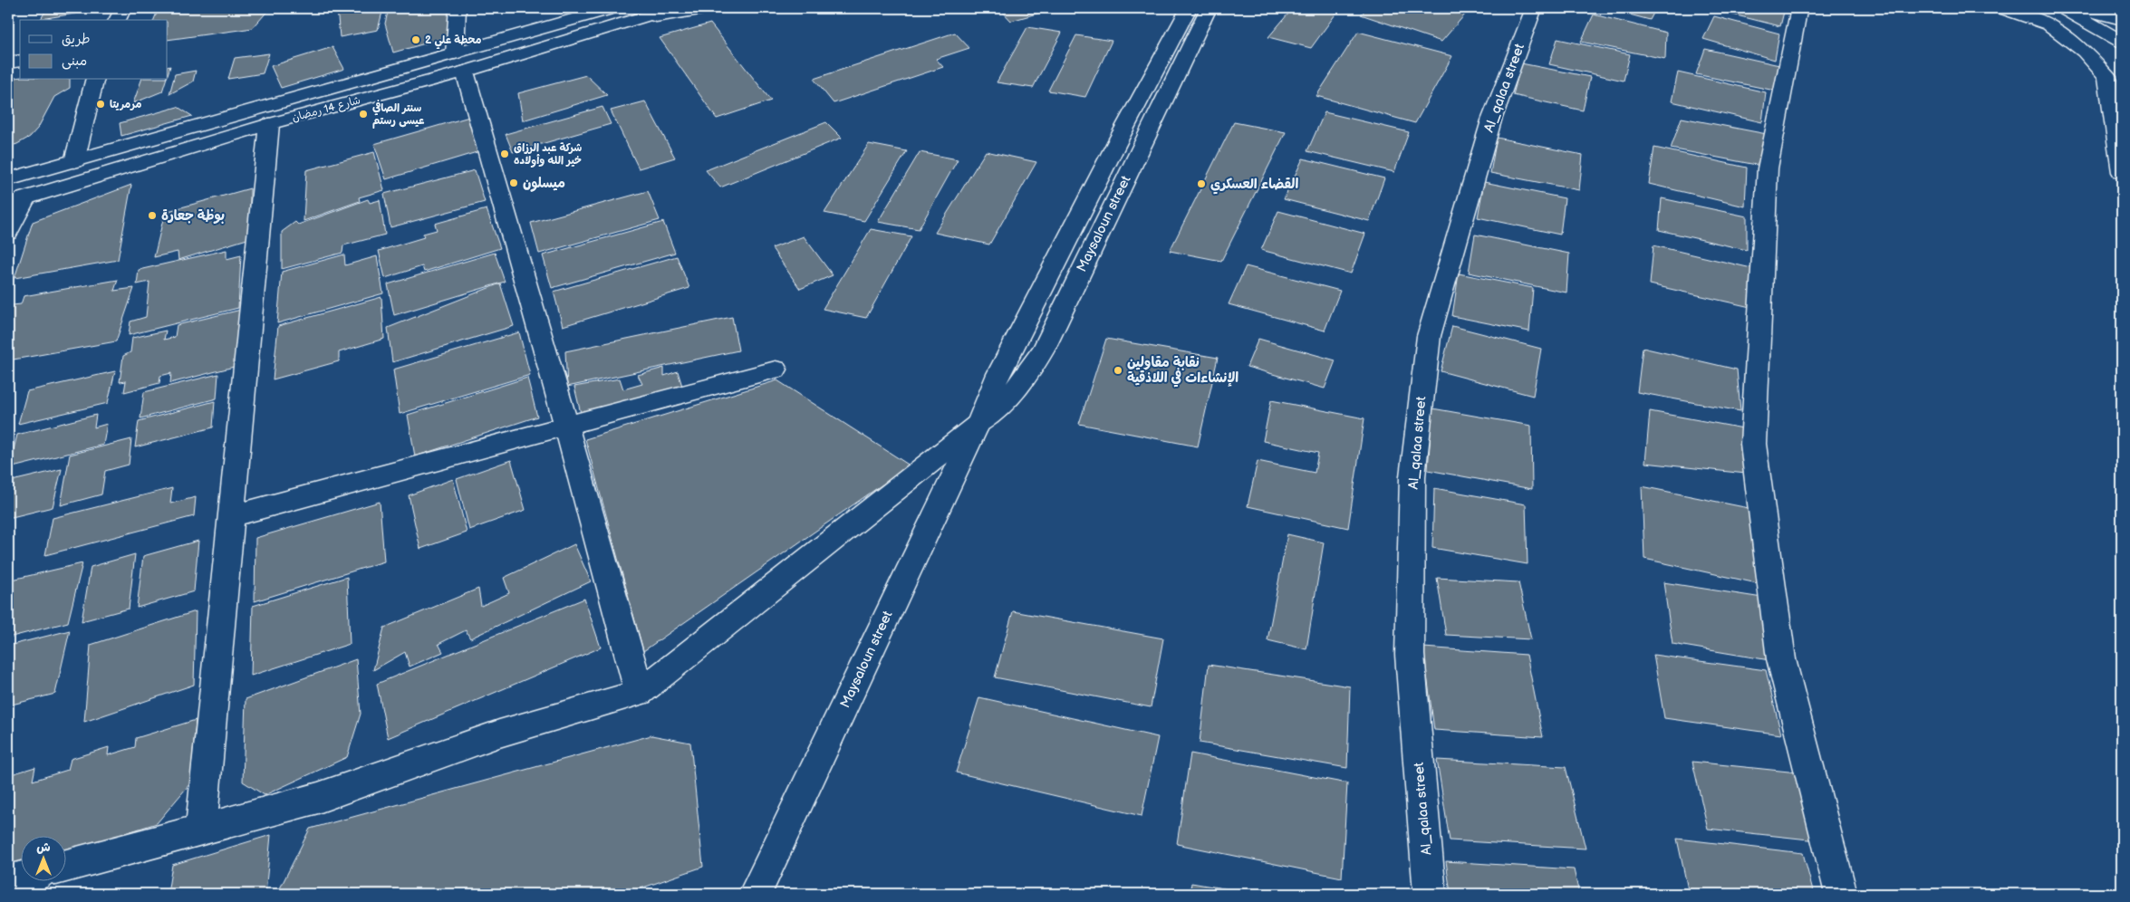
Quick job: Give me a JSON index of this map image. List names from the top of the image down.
{
  "streets": {
    "street": ["Al_qalaa street", "شارع 14 رمضان", "Maysaloun street"]
  },
  "places": [
    "محطة علي 2",
    "مرمريتا",
    "سنتر الصافي عيسى رستم",
    "شركة عبد الرزاق خير الله وأولاده",
    "ميسلون",
    "القضاء العسكري",
    "بوظة جعارة",
    "نقابة مقاولين الإنشاءات في اللاذقية"
  ],
  "legend": ["طريق", "مبنى"],
  "north": "top"
}
